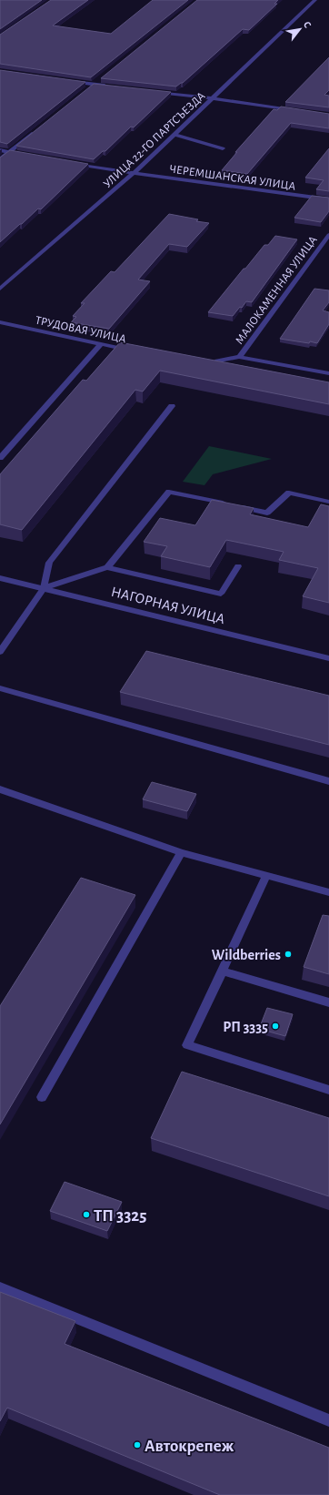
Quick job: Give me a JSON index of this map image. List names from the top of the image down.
{
  "streets": {
    "street": [
      "УЛИЦА 22-ГО ПАРТСЪЕЗДА",
      "ЧЕРЕМШАНСКАЯ УЛИЦА",
      "МАЛОКАМЕННАЯ УЛИЦА",
      "ТРУДОВАЯ УЛИЦА",
      "НАГОРНАЯ УЛИЦА"
    ]
  },
  "crossings": [
    ["УЛИЦА 22-ГО ПАРТСЪЕЗДА", "ЧЕРЕМШАНСКАЯ УЛИЦА"]
  ],
  "places": [
    "Wildberries",
    "РП 3335",
    "ТП 3325",
    "Автокрепеж"
  ],
  "north": "top right"
}
